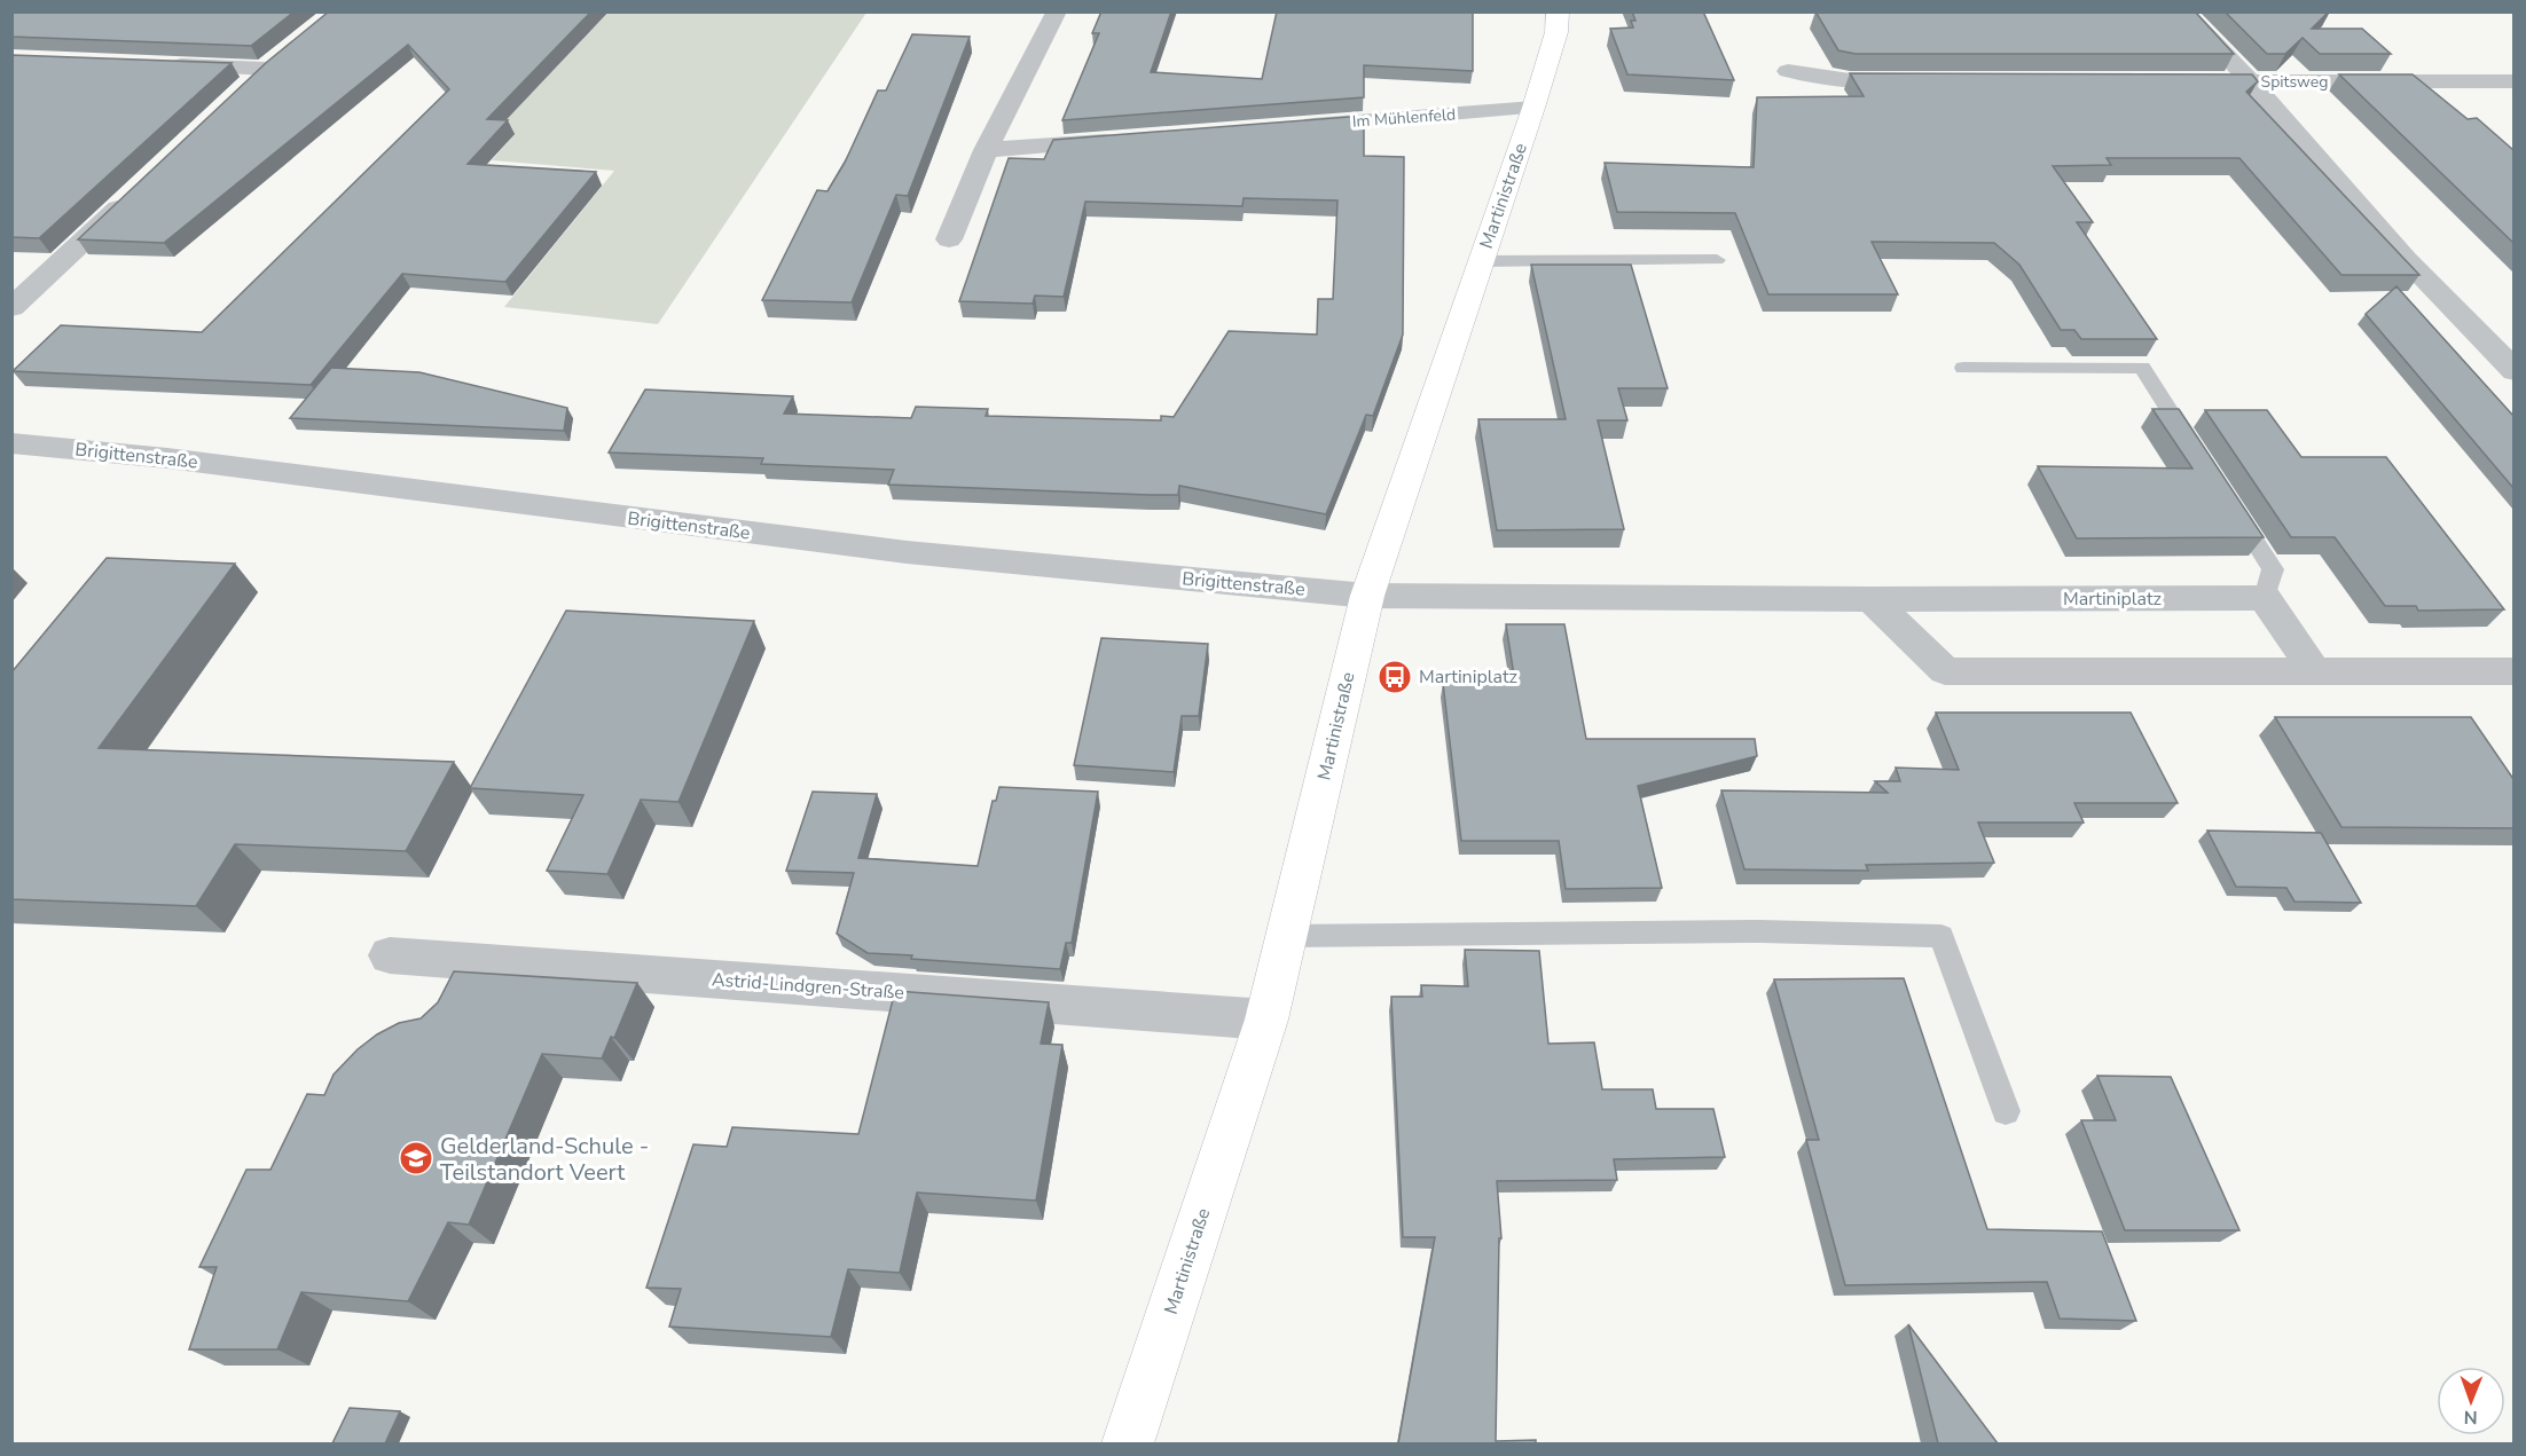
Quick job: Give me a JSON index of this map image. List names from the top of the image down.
{
  "streets": {
    "street": [
      "Spitsweg",
      "Im Mühlenfeld",
      "Martinistraße",
      "Brigittenstraße",
      "Martiniplatz",
      "Astrid-Lindgren-Straße"
    ]
  },
  "crossings": [
    ["Im Mühlenfeld", "Martinistraße"],
    ["Martinistraße", "Brigittenstraße"],
    ["Martinistraße", "Martiniplatz"],
    ["Martinistraße", "Astrid-Lindgren-Straße"],
    ["Brigittenstraße", "Martiniplatz"]
  ],
  "places": {
    "bus stop": ["Martiniplatz"],
    "school or university": ["Gelderland-Schule - Teilstandort Veert"]
  },
  "north": "bottom"
}
